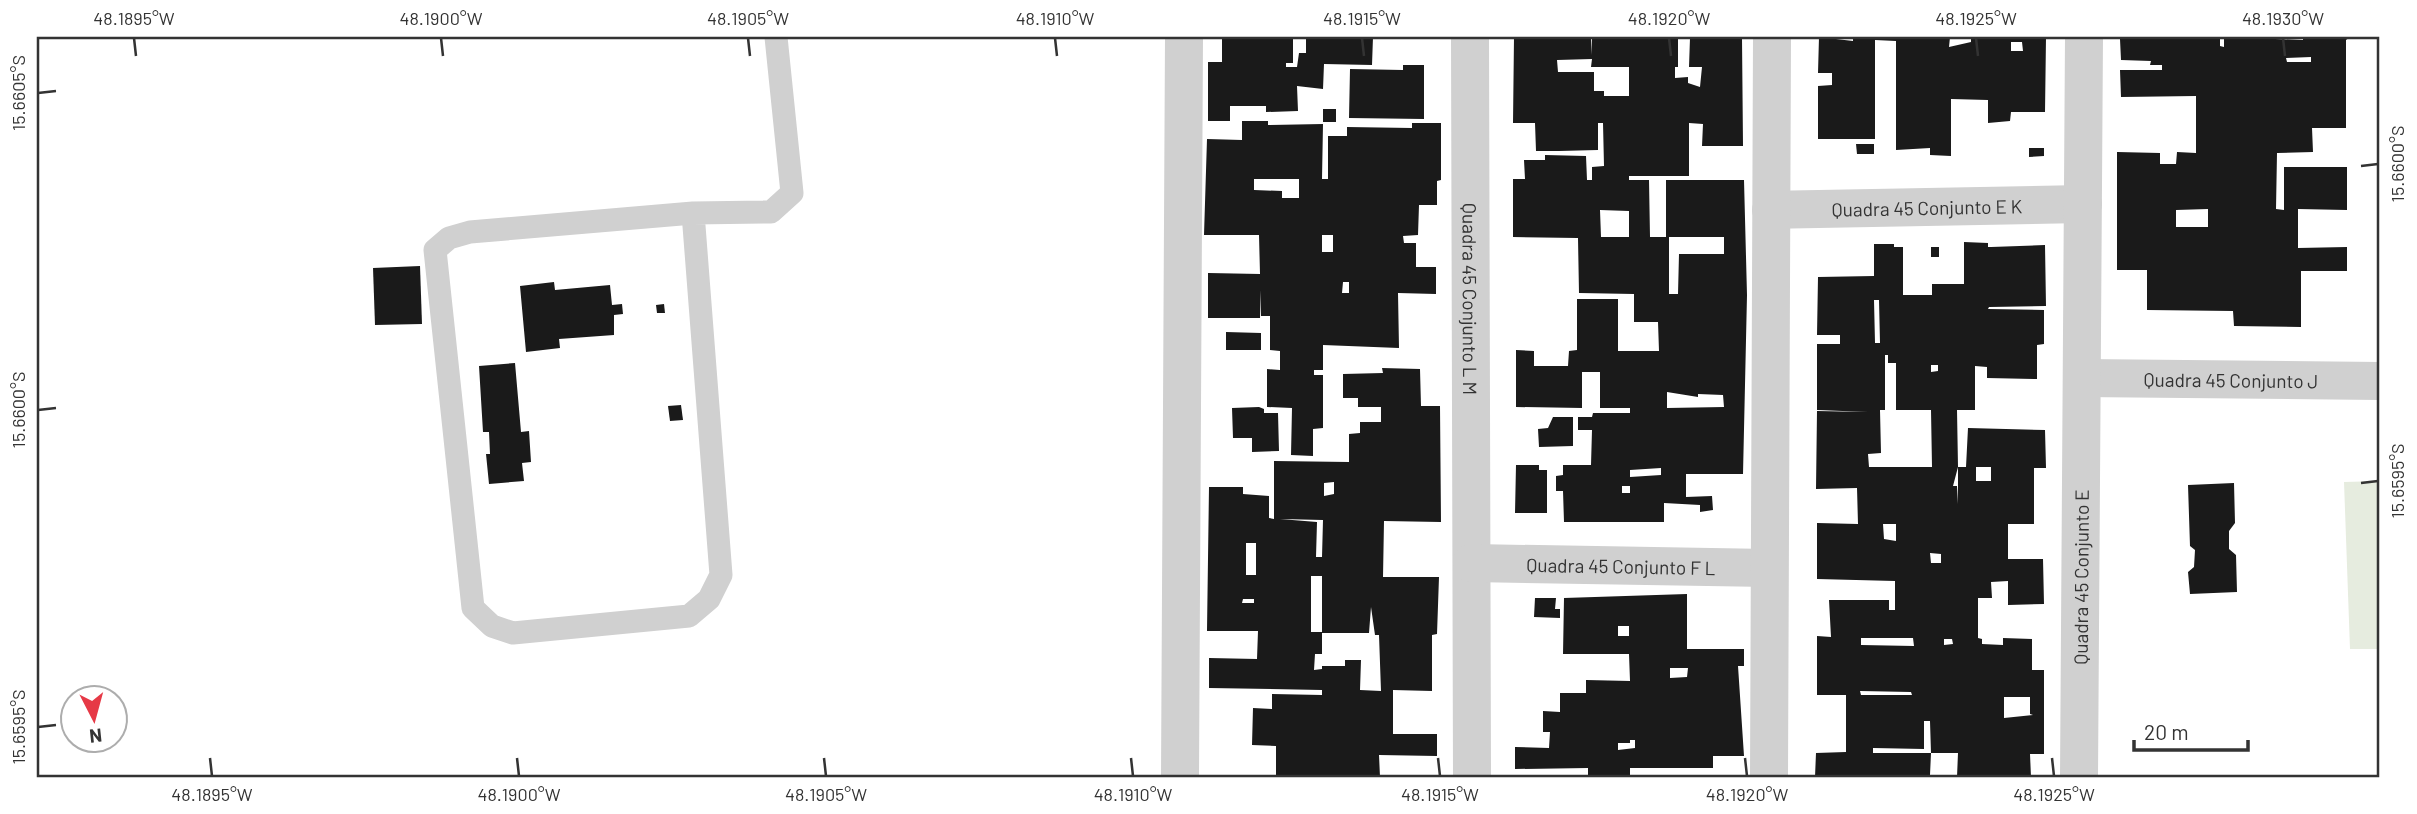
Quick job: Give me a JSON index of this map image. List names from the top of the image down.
{
  "streets": {
    "street": [
      "Quadra 45 Conjunto E K",
      "Quadra 45 Conjunto L M",
      "Quadra 45 Conjunto J",
      "Quadra 45 Conjunto F L",
      "Quadra 45 Conjunto E"
    ]
  },
  "crossings": [
    ["Quadra 45 Conjunto E K", "Quadra 45 Conjunto E"],
    ["Quadra 45 Conjunto L M", "Quadra 45 Conjunto F L"],
    ["Quadra 45 Conjunto J", "Quadra 45 Conjunto E"]
  ],
  "scale_bar": "20 m",
  "north": "bottom",
  "coordinates": [
    "48.1895°W",
    "48.1900°W",
    "48.1905°W",
    "48.1910°W",
    "48.1915°W",
    "48.1920°W",
    "48.1925°W",
    "48.1930°W",
    "15.6605°S",
    "15.6600°S",
    "15.6595°S"
  ]
}
